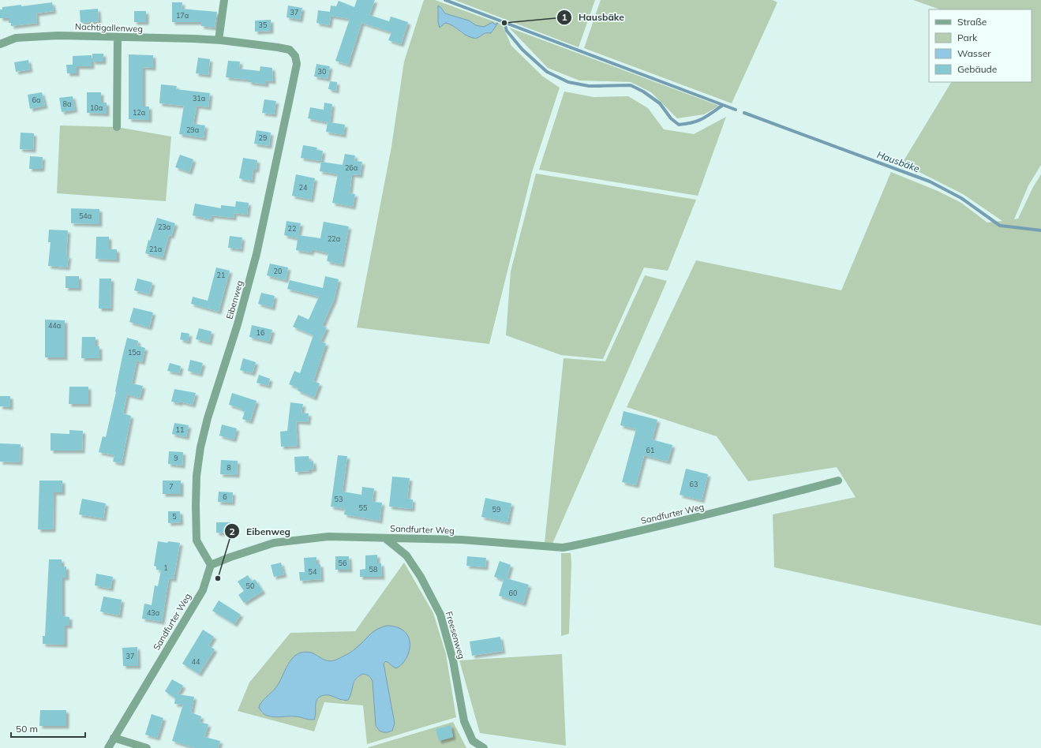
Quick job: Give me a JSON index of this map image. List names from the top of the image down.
{
  "streets": {
    "street": [
      "Nachtigallenweg",
      "Eibenweg",
      "Sandfurter Weg",
      "Freesenweg"
    ]
  },
  "crossings": [
    ["Nachtigallenweg", "Eibenweg"],
    ["Eibenweg", "Sandfurter Weg"],
    ["Sandfurter Weg", "Freesenweg"]
  ],
  "water": ["Hausbäke"],
  "places": ["Hausbäke", "Eibenweg"],
  "house_numbers": [
    "37",
    "17a",
    "35",
    "30",
    "31a",
    "6a",
    "8a",
    "10a",
    "12a",
    "29a",
    "29",
    "26a",
    "24",
    "54a",
    "23a",
    "22",
    "22a",
    "21a",
    "20",
    "21",
    "44a",
    "16",
    "15a",
    "11",
    "61",
    "9",
    "8",
    "63",
    "7",
    "6",
    "53",
    "55",
    "59",
    "5",
    "56",
    "1",
    "58",
    "54",
    "50",
    "60",
    "43a",
    "37",
    "44"
  ],
  "legend": [
    "Straße",
    "Park",
    "Wasser",
    "Gebäude"
  ],
  "scale_bar": "50 m"
}
